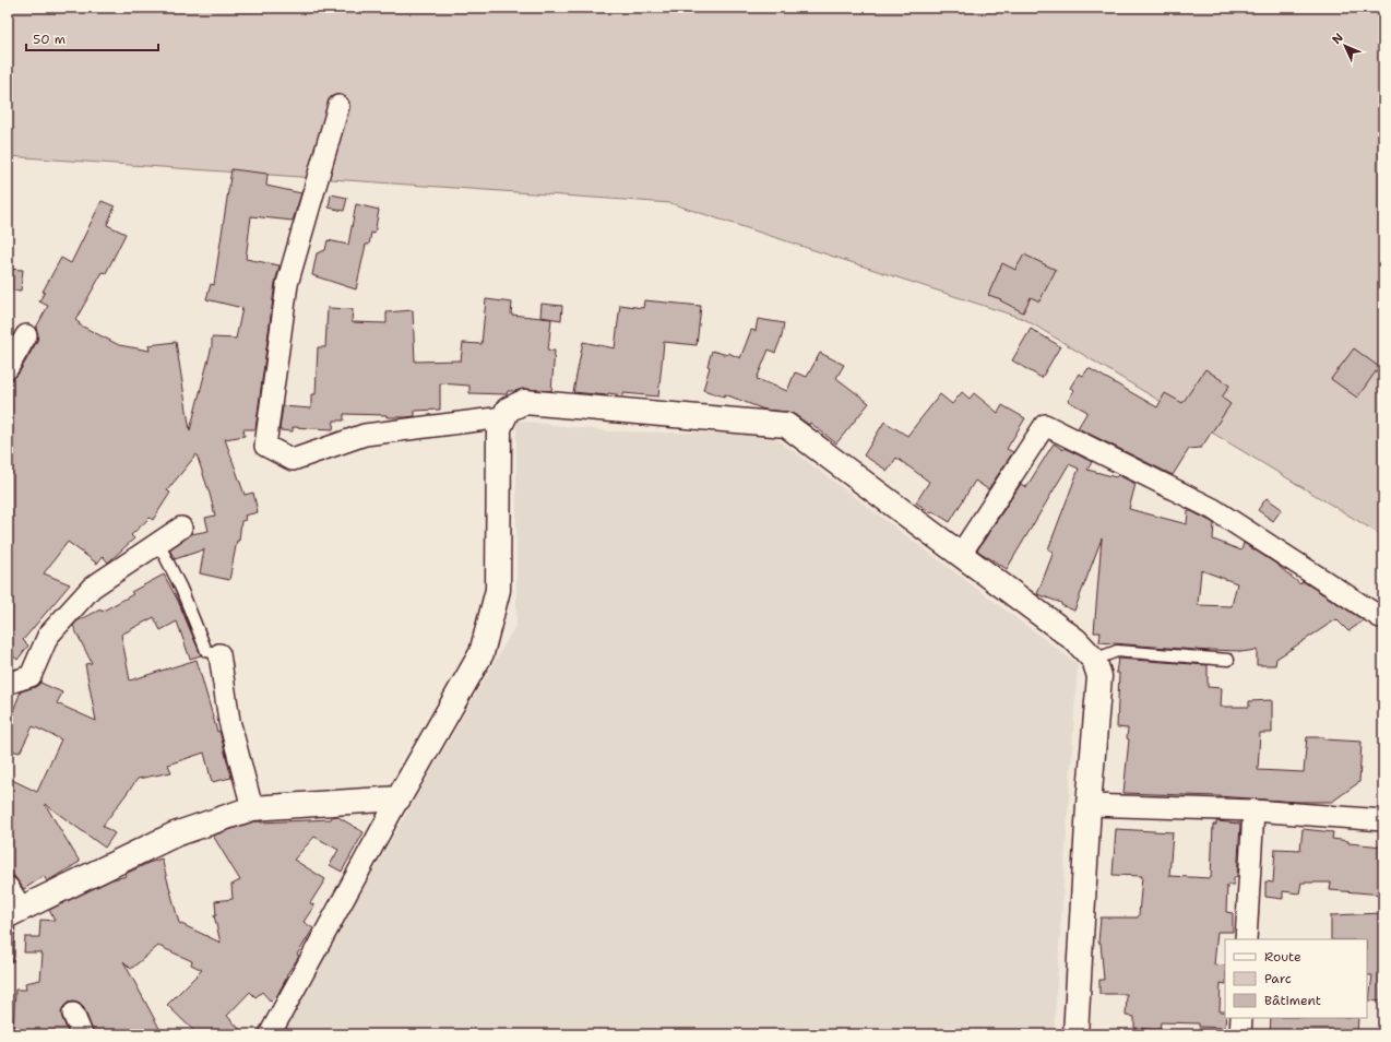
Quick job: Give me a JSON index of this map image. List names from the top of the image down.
{
  "legend": ["Route", "Parc", "Bâtiment"],
  "scale_bar": "50 m",
  "north": "top left"
}
